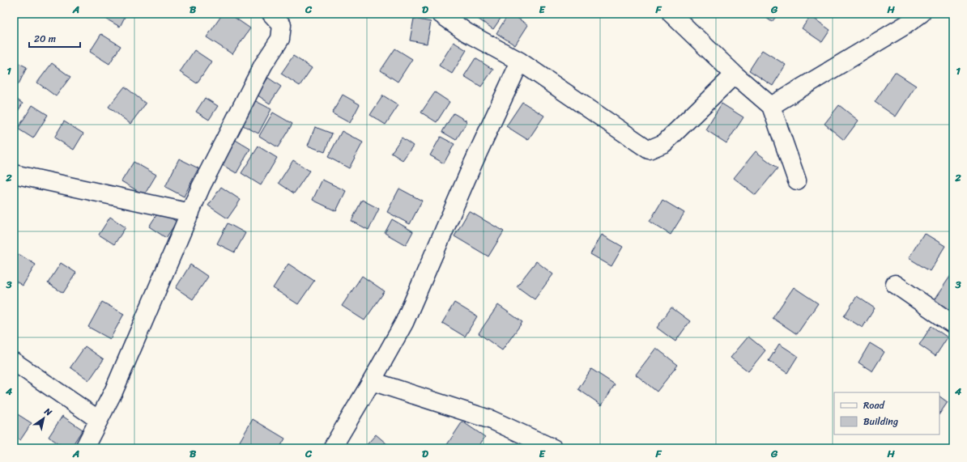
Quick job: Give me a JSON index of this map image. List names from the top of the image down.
{
  "legend": ["Road", "Building"],
  "scale_bar": "20 m",
  "north": "top right",
  "grid": {
    "columns": [
      "A",
      "B",
      "C",
      "D",
      "E",
      "F",
      "G",
      "H"
    ],
    "rows": [
      "1",
      "2",
      "3",
      "4"
    ]
  }
}
